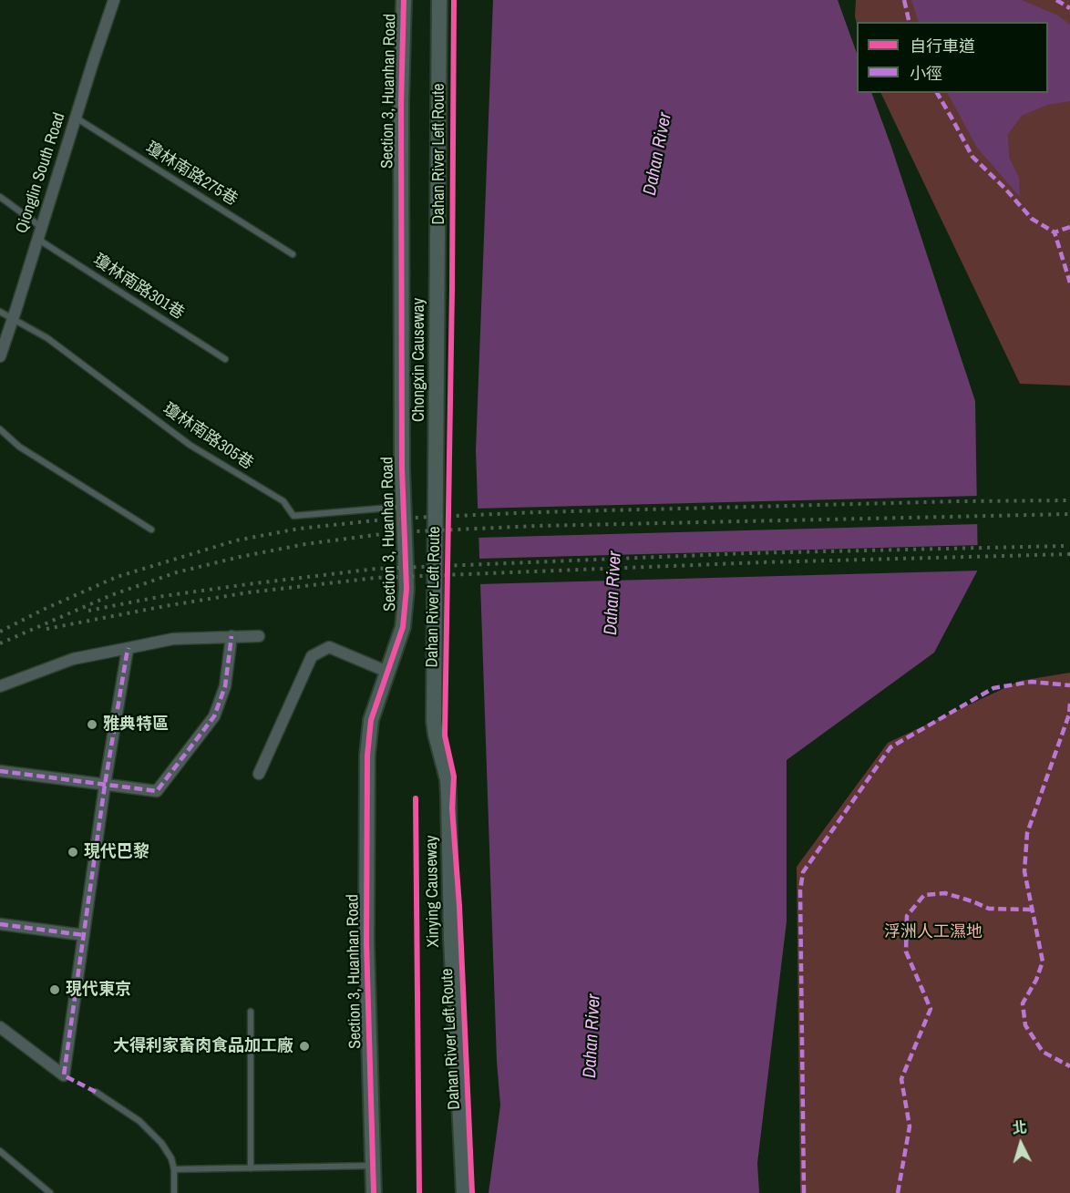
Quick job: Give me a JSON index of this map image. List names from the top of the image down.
{
  "streets": {
    "street": [
      "Section 3, Huanhan Road",
      "Qionglin South Road",
      "Chongxin Causeway",
      "Xinying Causeway"
    ],
    "lane": ["瓊林南路275巷", "瓊林南路301巷", "瓊林南路305巷"],
    "cycle path": ["Dahan River Left Route"]
  },
  "crossings": [
    ["Section 3, Huanhan Road", "瓊林南路305巷"],
    ["Qionglin South Road", "瓊林南路275巷"],
    ["Qionglin South Road", "瓊林南路301巷"],
    ["Qionglin South Road", "瓊林南路305巷"],
    ["Chongxin Causeway", "Xinying Causeway"]
  ],
  "water": ["Dahan River"],
  "parks": ["浮洲人工濕地"],
  "places": [
    "雅典特區",
    "現代巴黎",
    "現代東京",
    "大得利家畜肉食品加工廠"
  ],
  "legend": ["自行車道", "小徑"],
  "north": "top"
}
